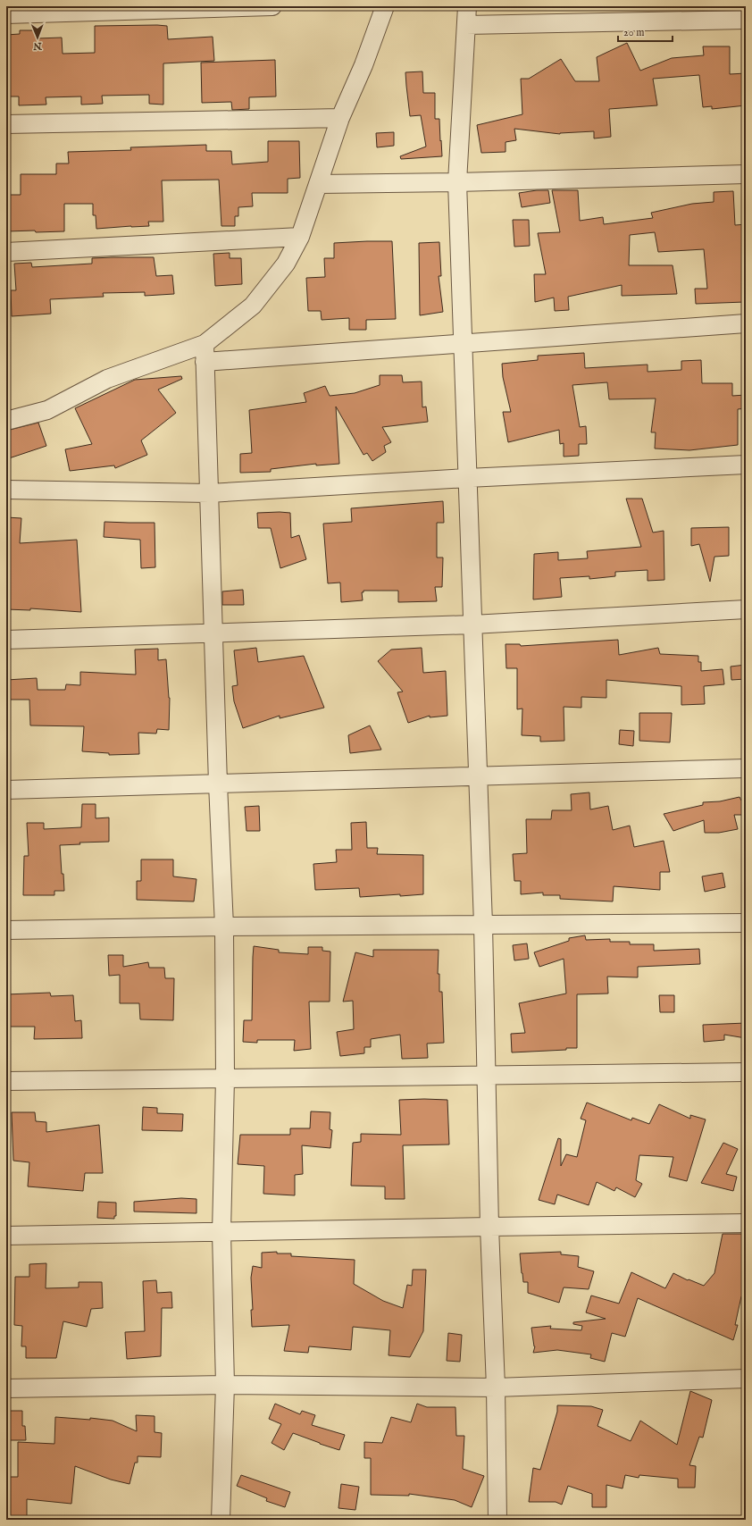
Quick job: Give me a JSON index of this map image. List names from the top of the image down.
{
  "scale_bar": "20 m",
  "north": "bottom"
}
